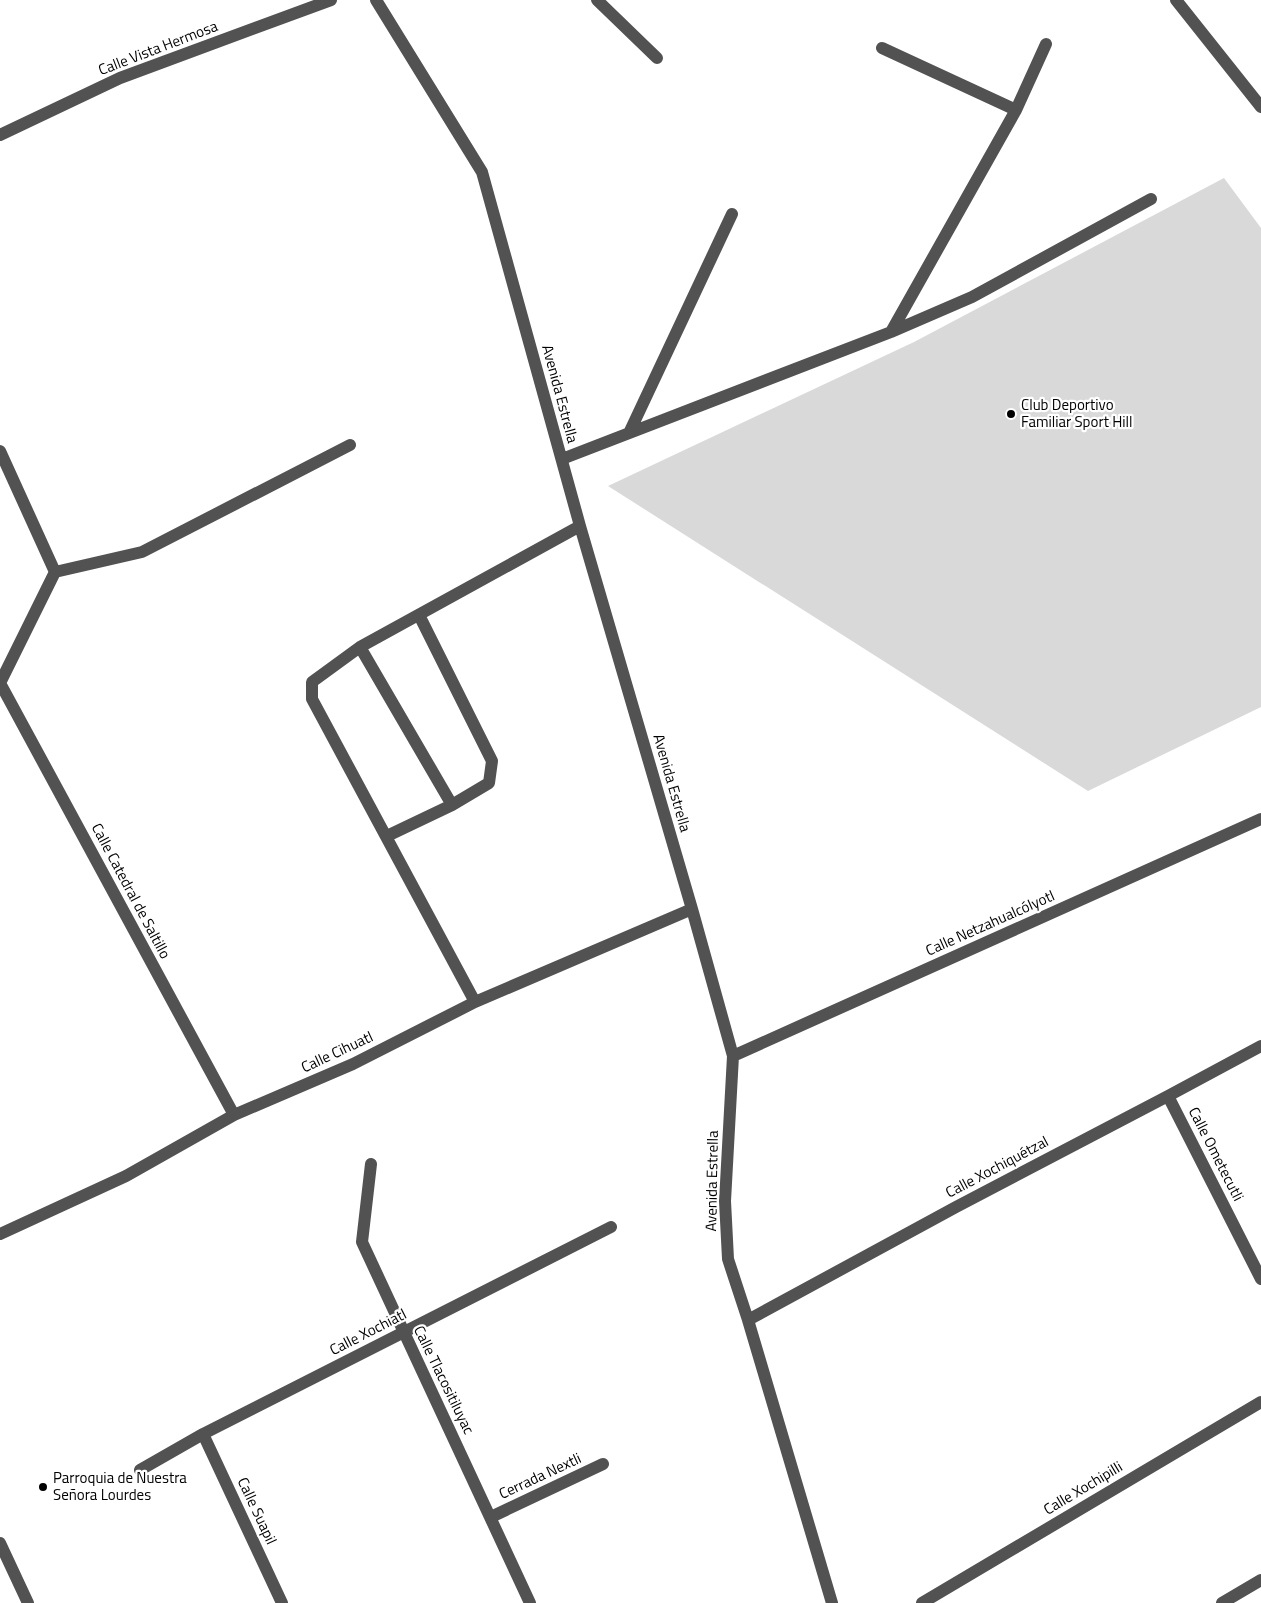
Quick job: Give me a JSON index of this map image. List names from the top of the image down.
{
  "streets": {
    "street": [
      "Calle Vista Hermosa",
      "Avenida Estrella",
      "Calle Catedral de Saltillo",
      "Calle Netzahualcólyotl",
      "Calle Cihuatl",
      "Calle Ometecutli",
      "Calle Xochiquétzal",
      "Calle Xochiatl",
      "Calle Tlacositiluyac",
      "Cerrada Nextli",
      "Calle Xochipilli",
      "Calle Suapil"
    ]
  },
  "crossings": [
    ["Avenida Estrella", "Calle Netzahualcólyotl"],
    ["Avenida Estrella", "Calle Cihuatl"],
    ["Avenida Estrella", "Calle Xochiquétzal"],
    ["Calle Catedral de Saltillo", "Calle Cihuatl"],
    ["Calle Ometecutli", "Calle Xochiquétzal"],
    ["Calle Xochiatl", "Calle Tlacositiluyac"],
    ["Calle Xochiatl", "Calle Suapil"],
    ["Calle Tlacositiluyac", "Cerrada Nextli"]
  ],
  "places": ["Club Deportivo Familiar Sport Hill", "Parroquia de Nuestra Señora Lourdes"]
}
